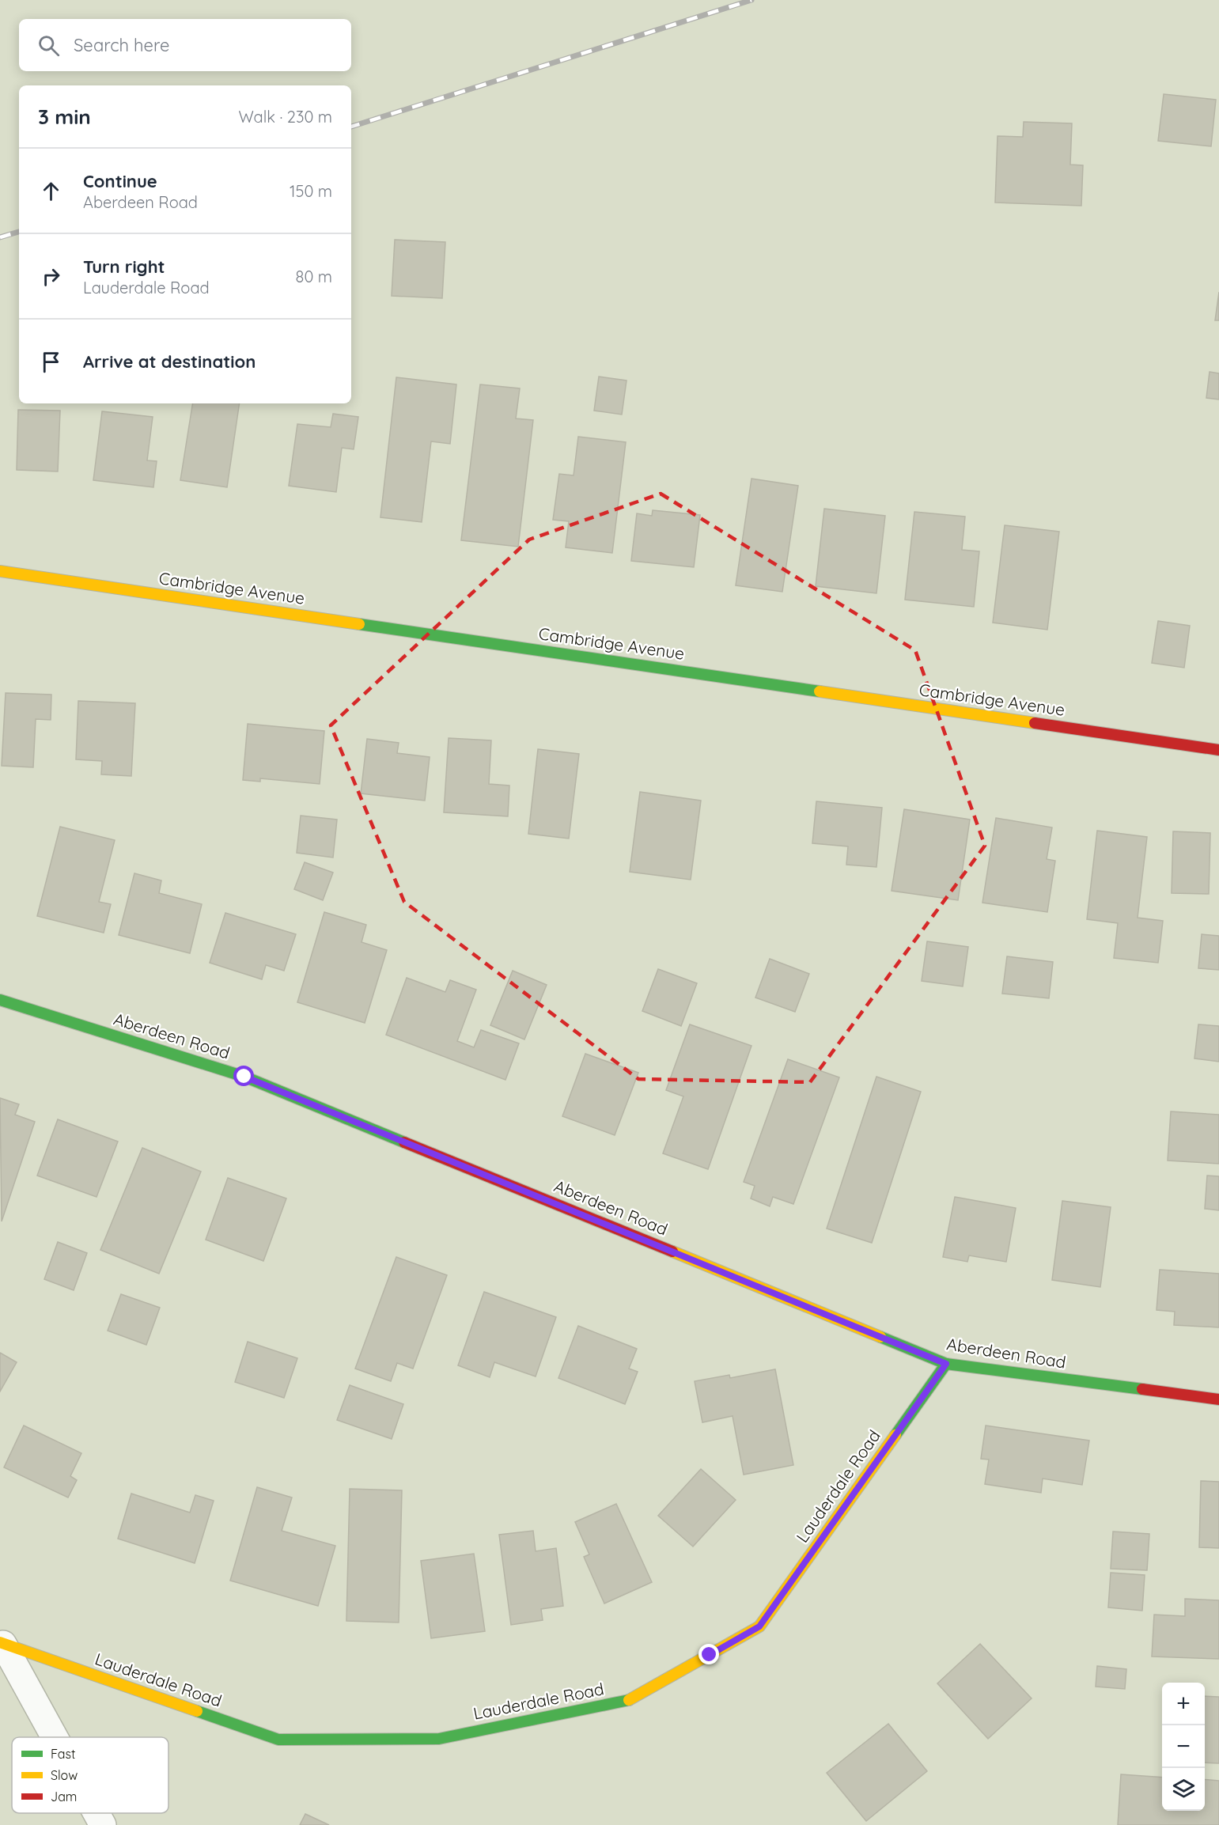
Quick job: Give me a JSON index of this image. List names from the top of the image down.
{
  "streets": {
    "street": ["Cambridge Avenue", "Aberdeen Road", "Lauderdale Road"]
  },
  "crossings": [
    ["Aberdeen Road", "Lauderdale Road"]
  ],
  "legend": ["Fast", "Slow", "Jam"],
  "page": {
    "search": "Search here",
    "heading": ["3 min", "Walk · 230 m"],
    "list": [
      ["Continue", "Aberdeen Road", "150 m"],
      ["Turn right", "Lauderdale Road", "80 m"],
      "Arrive at destination"
    ],
    "map_buttons": ["+", "−"]
  }
}
